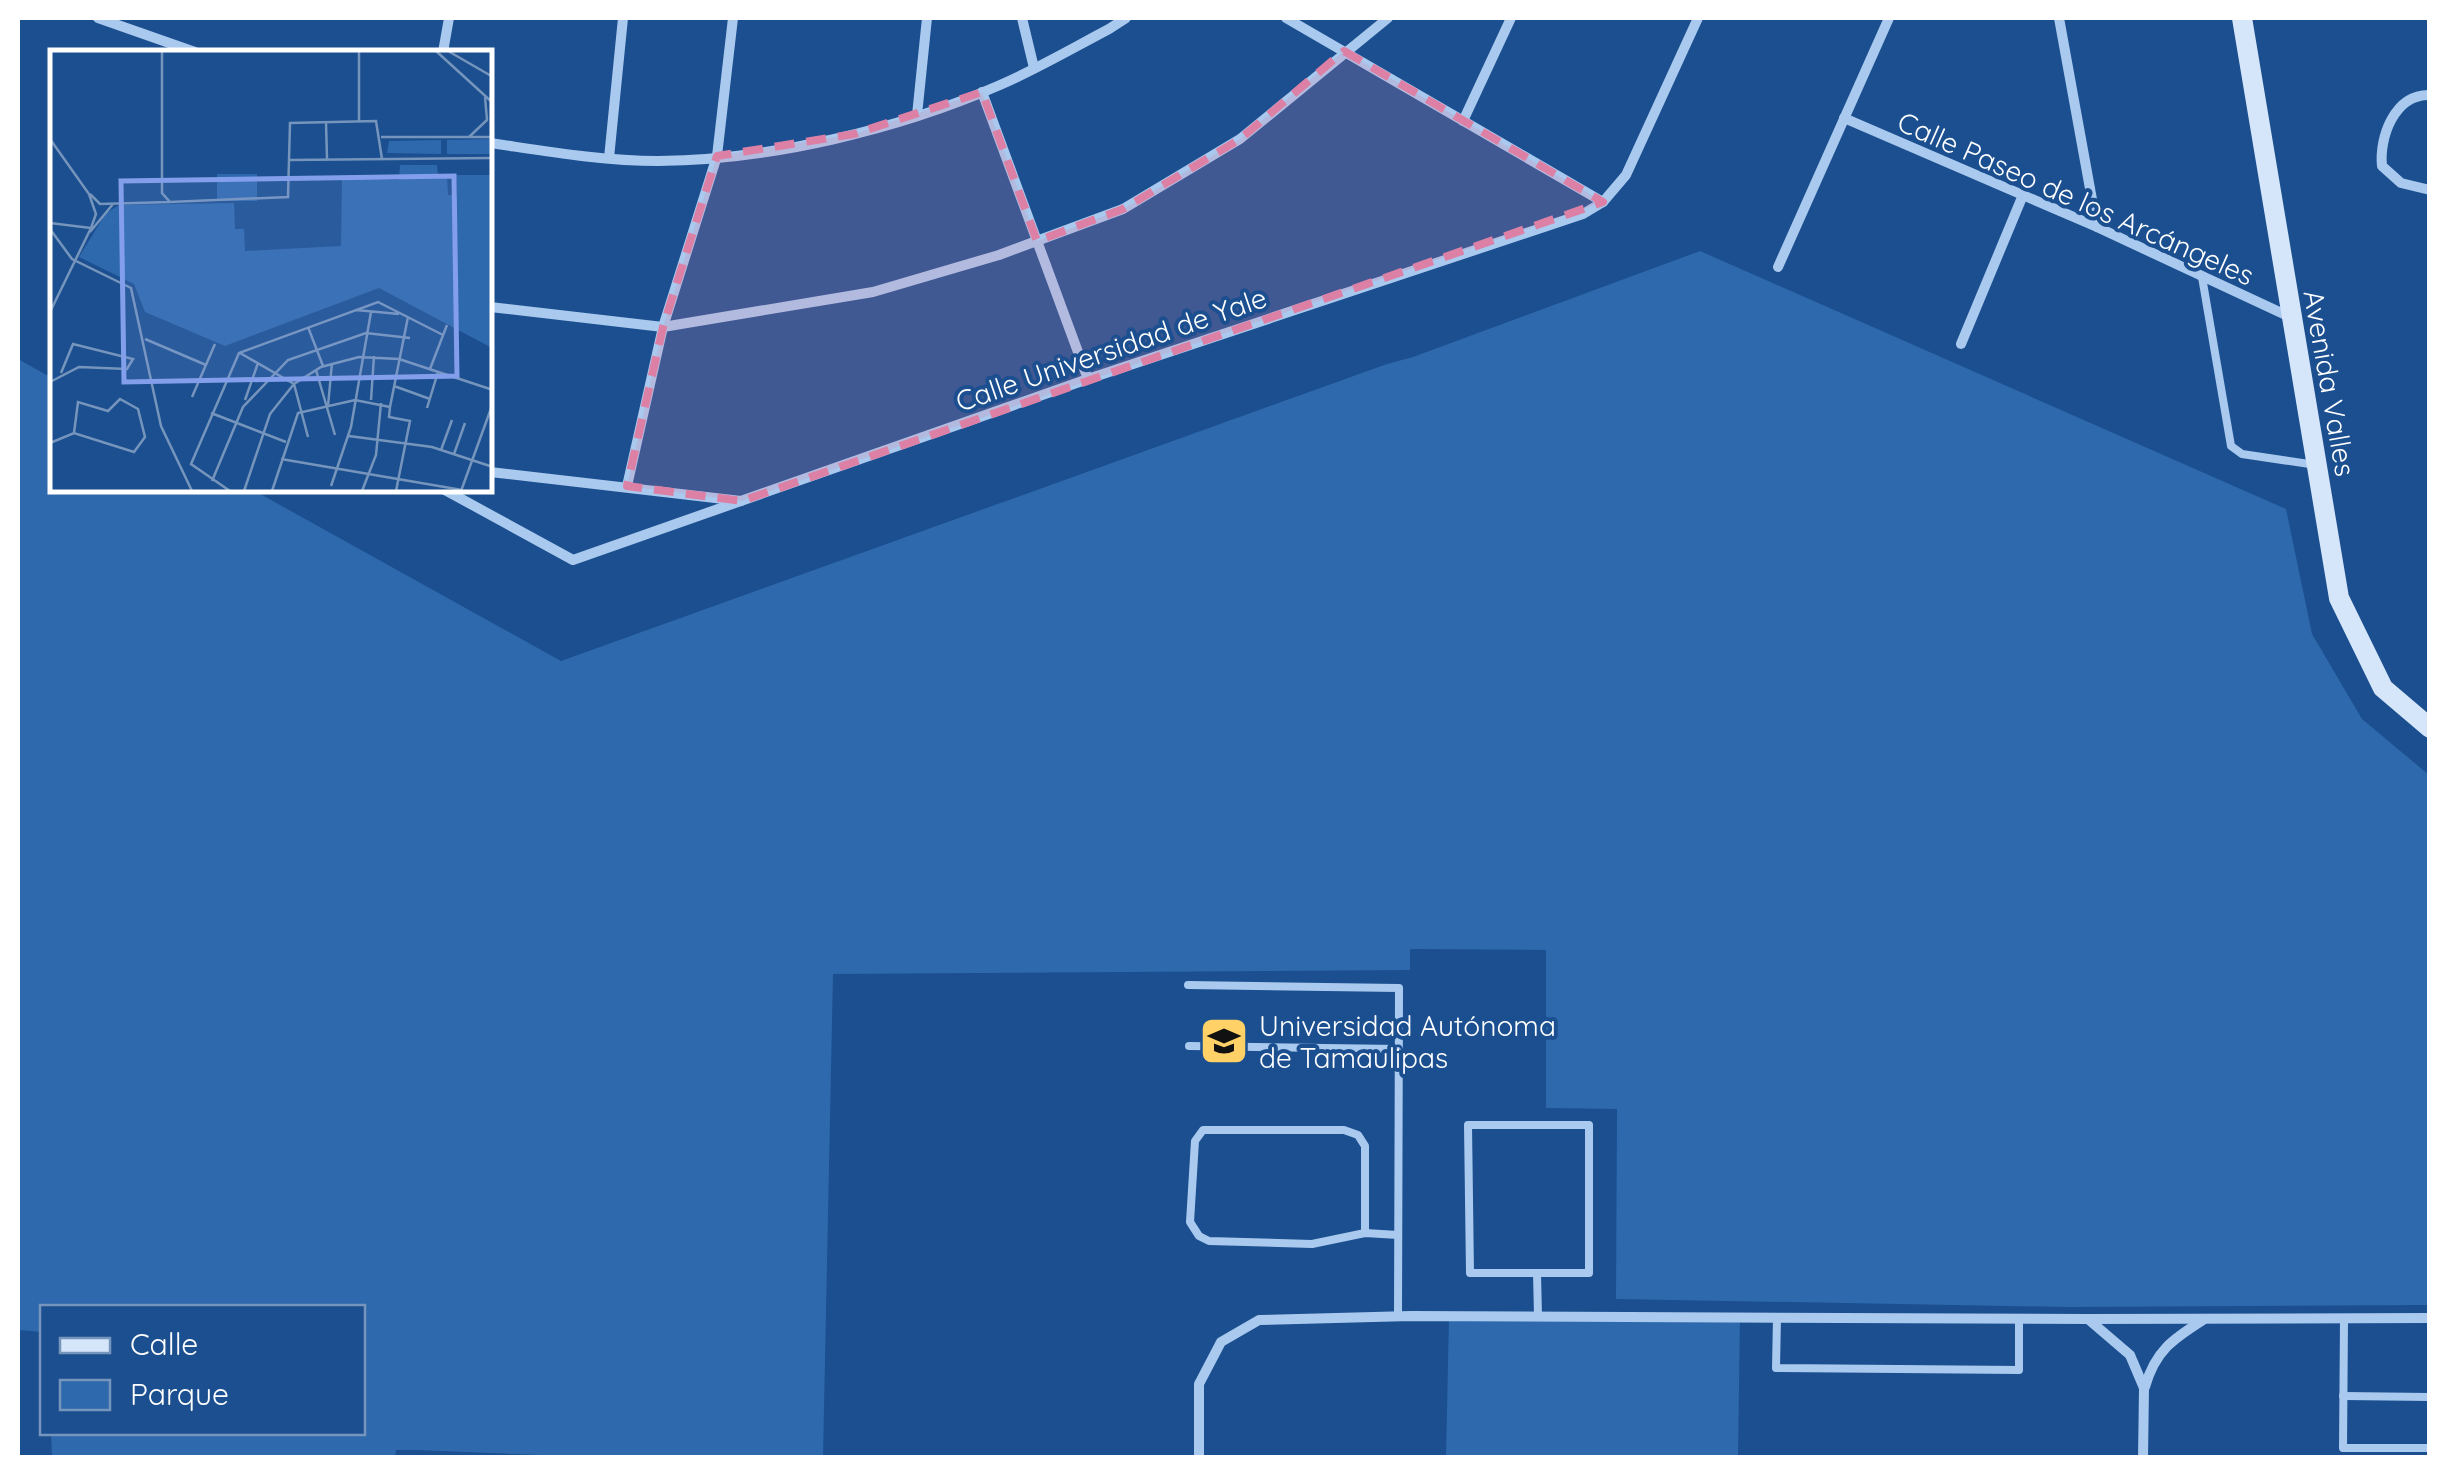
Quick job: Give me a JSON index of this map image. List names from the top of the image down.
{
  "streets": {
    "main road": ["Avenida Valles"],
    "street": ["Calle Paseo de los Arcángeles", "Calle Universidad de Yale"]
  },
  "crossings": [
    ["Calle Paseo de los Arcángeles", "Avenida Valles"]
  ],
  "places": {
    "school or university": ["Universidad Autónoma de Tamaulipas"]
  },
  "legend": ["Calle", "Parque"]
}
